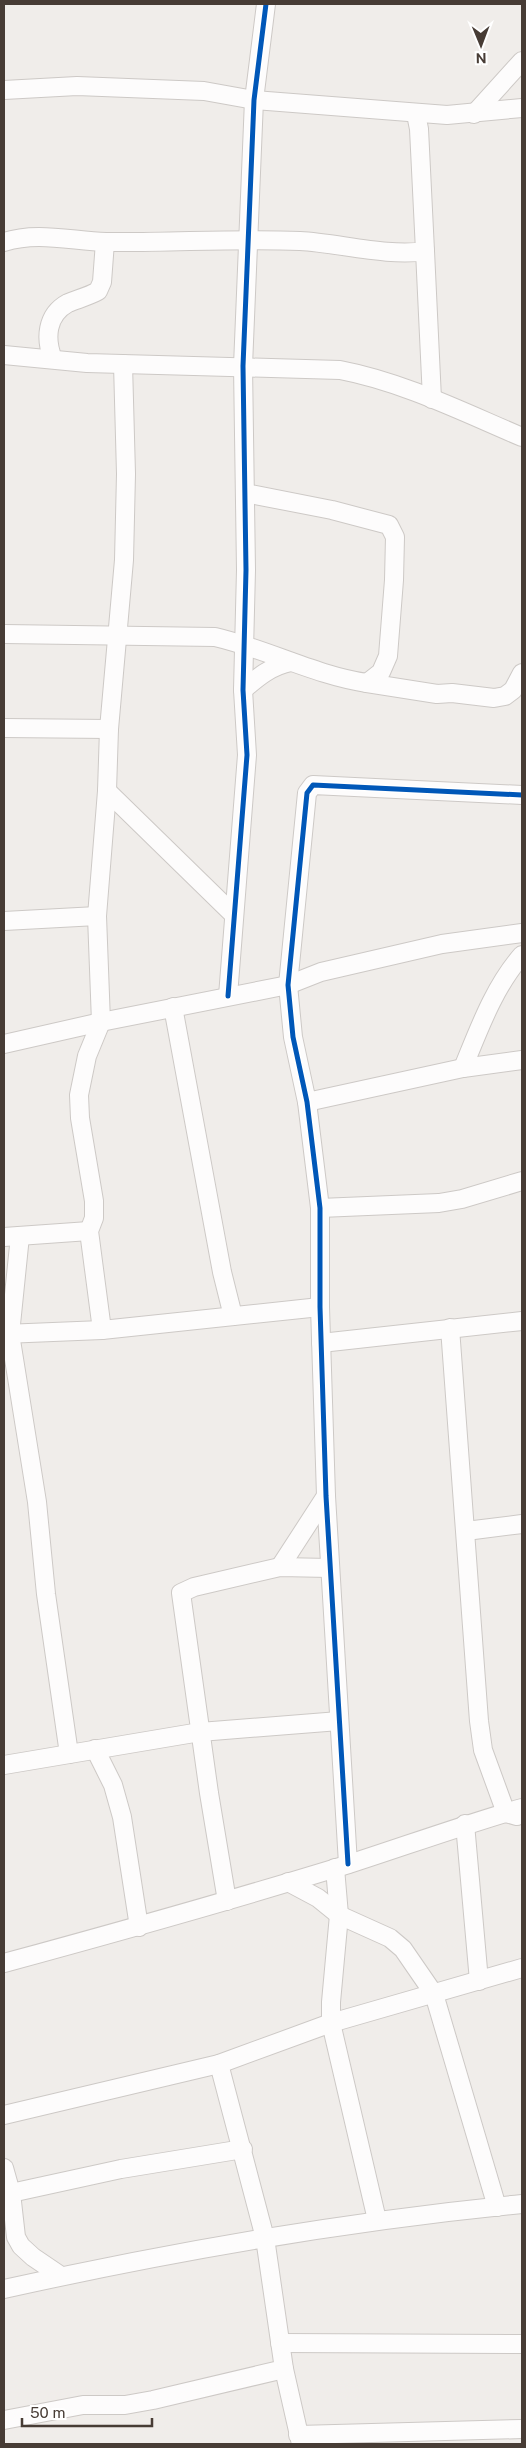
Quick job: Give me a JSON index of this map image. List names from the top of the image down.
{
  "scale_bar": "50 m",
  "north": "bottom"
}
